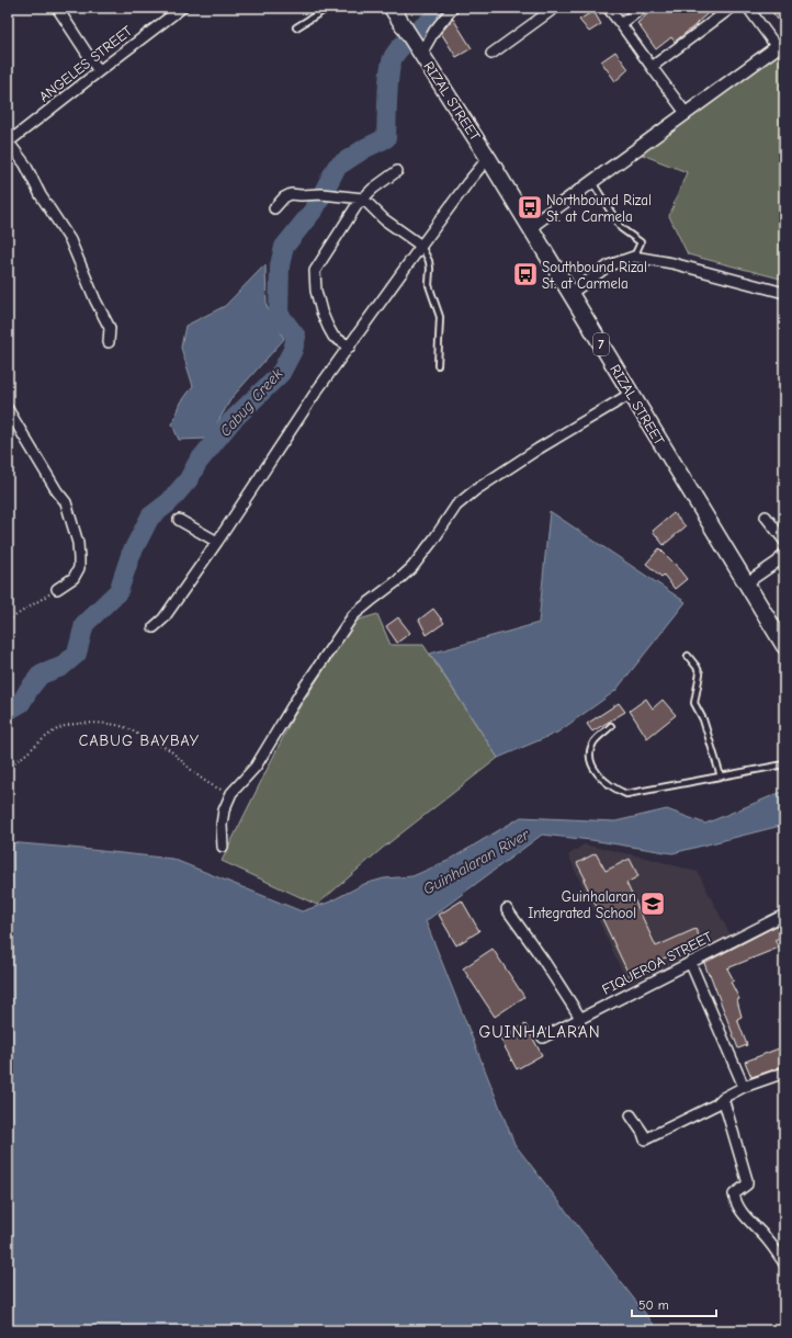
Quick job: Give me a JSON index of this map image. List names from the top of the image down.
{
  "streets": {
    "main road": ["RIZAL STREET", "7"],
    "street": ["ANGELES STREET", "FIQUEROA STREET"]
  },
  "districts": ["CABUG BAYBAY", "GUINHALARAN"],
  "water": ["Cabug Creek", "Guinhalaran River"],
  "places": {
    "bus stop": ["Northbound Rizal St. at Carmela", "Southbound Rizal St. at Carmela"],
    "school or university": ["Guinhalaran Integrated School"]
  },
  "scale_bar": "50 m"
}
